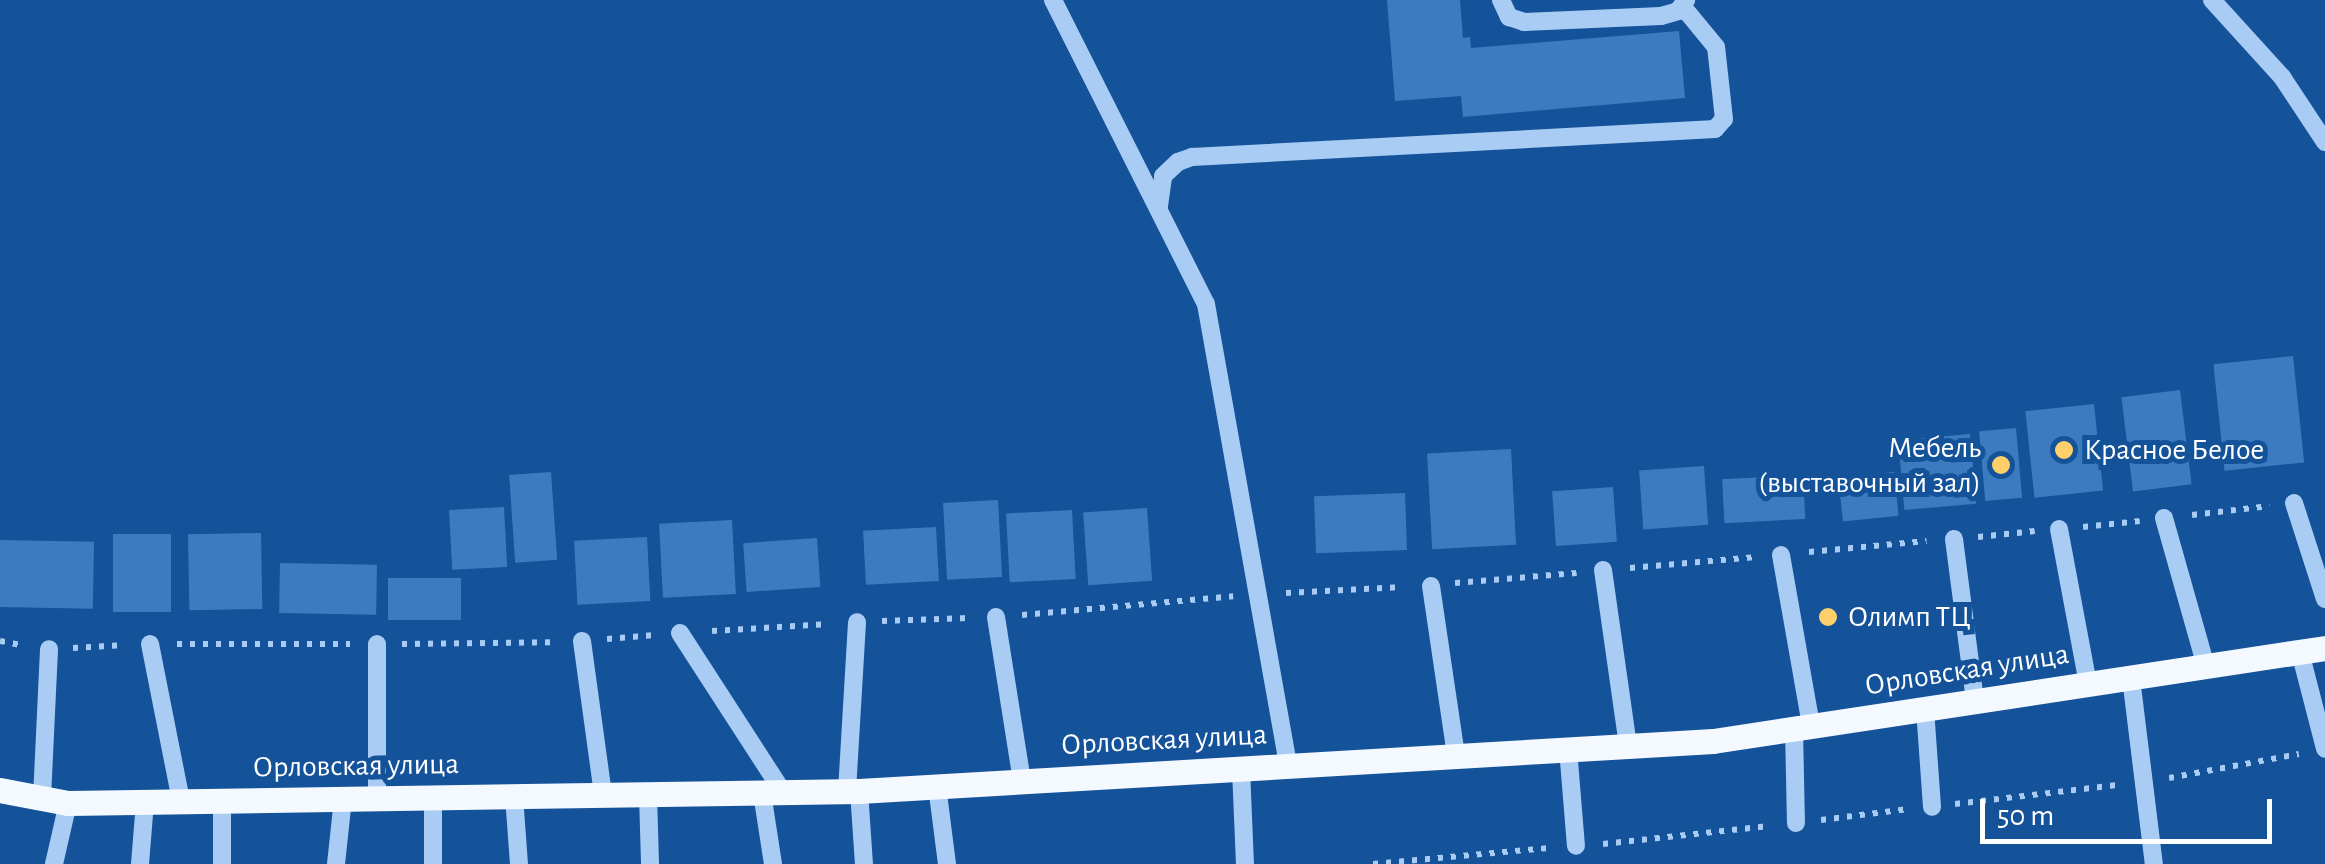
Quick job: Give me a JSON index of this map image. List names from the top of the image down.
{
  "streets": {
    "main road": ["Орловская улица"]
  },
  "places": ["Красное Белое", "Мебель (выставочный зал)", "Олимп ТЦ"],
  "scale_bar": "50 m"
}
